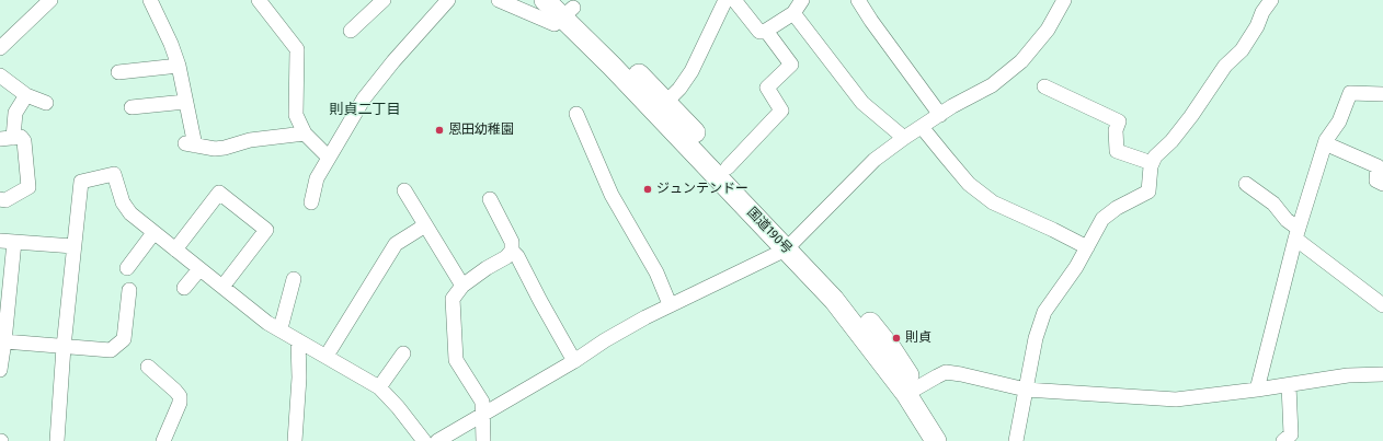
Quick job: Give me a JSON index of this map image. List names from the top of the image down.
{
  "streets": {
    "highway": ["国道190号"]
  },
  "districts": ["則貞二丁目"],
  "places": ["恩田幼稚園", "ジュンテンドー", "則貞"]
}
